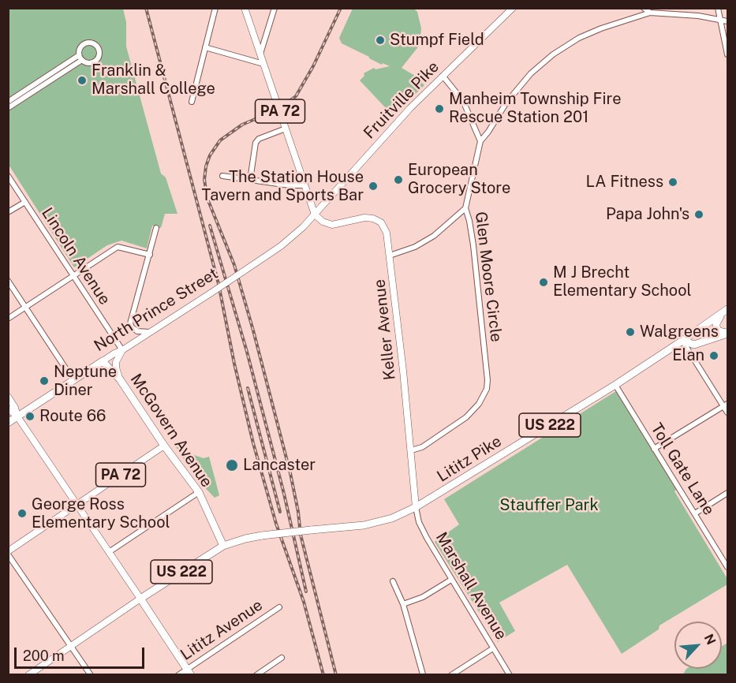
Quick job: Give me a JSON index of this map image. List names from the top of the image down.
{
  "streets": {
    "highway": [
      "North Prince Street",
      "US 222",
      "McGovern Avenue",
      "Lititz Pike"
    ],
    "main road": ["Fruitville Pike", "PA 72", "Keller Avenue"],
    "street": [
      "Lincoln Avenue",
      "Glen Moore Circle",
      "Toll Gate Lane",
      "Marshall Avenue",
      "Lititz Avenue"
    ]
  },
  "crossings": [
    ["Fruitville Pike", "PA 72"],
    ["Fruitville Pike", "North Prince Street"],
    ["Fruitville Pike", "Keller Avenue"],
    ["PA 72", "North Prince Street"],
    ["PA 72", "Keller Avenue"],
    ["PA 72", "McGovern Avenue"],
    ["Lincoln Avenue", "North Prince Street"],
    ["Glen Moore Circle", "Keller Avenue"],
    ["North Prince Street", "Keller Avenue"],
    ["North Prince Street", "McGovern Avenue"],
    ["Keller Avenue", "Lititz Pike"],
    ["Keller Avenue", "Marshall Avenue"],
    ["US 222", "McGovern Avenue"],
    ["US 222", "Lititz Pike"],
    ["US 222", "Lititz Avenue"],
    ["McGovern Avenue", "Lititz Pike"],
    ["Lititz Pike", "Toll Gate Lane"],
    ["Lititz Pike", "Marshall Avenue"]
  ],
  "parks": ["Stauffer Park"],
  "places": [
    "Stumpf Field",
    "Franklin & Marshall College",
    "Manheim Township Fire Rescue Station 201",
    "European Grocery Store",
    "LA Fitness",
    "The Station House Tavern and Sports Bar",
    "Papa John's",
    "M J Brecht Elementary School",
    "Walgreens",
    "Elan",
    "Neptune Diner",
    "Route 66",
    "Lancaster",
    "George Ross Elementary School"
  ],
  "scale_bar": "200 m",
  "north": "top right"
}
